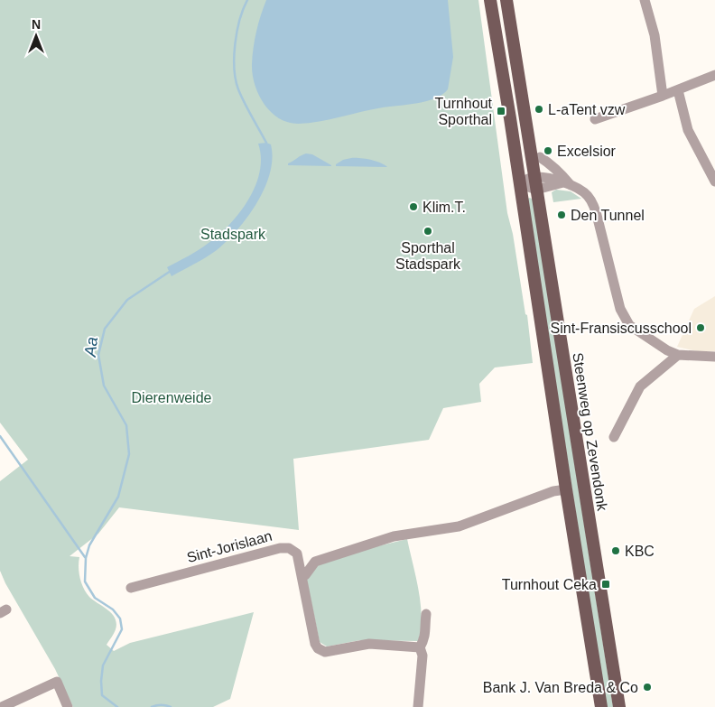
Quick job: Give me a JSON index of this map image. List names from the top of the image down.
{
  "streets": {
    "main road": ["Steenweg op Zevendonk"],
    "street": ["Sint-Jorislaan"]
  },
  "water": ["Aa"],
  "parks": ["Stadspark", "Dierenweide"],
  "places": {
    "other": [
      "L-aTent vzw",
      "Excelsior",
      "Klim.T.",
      "Den Tunnel",
      "Sporthal Stadspark",
      "Sint-Fransiscusschool",
      "KBC",
      "Bank J. Van Breda & Co"
    ],
    "transit": ["Turnhout Sporthal", "Turnhout Ceka"]
  },
  "north": "top"
}
